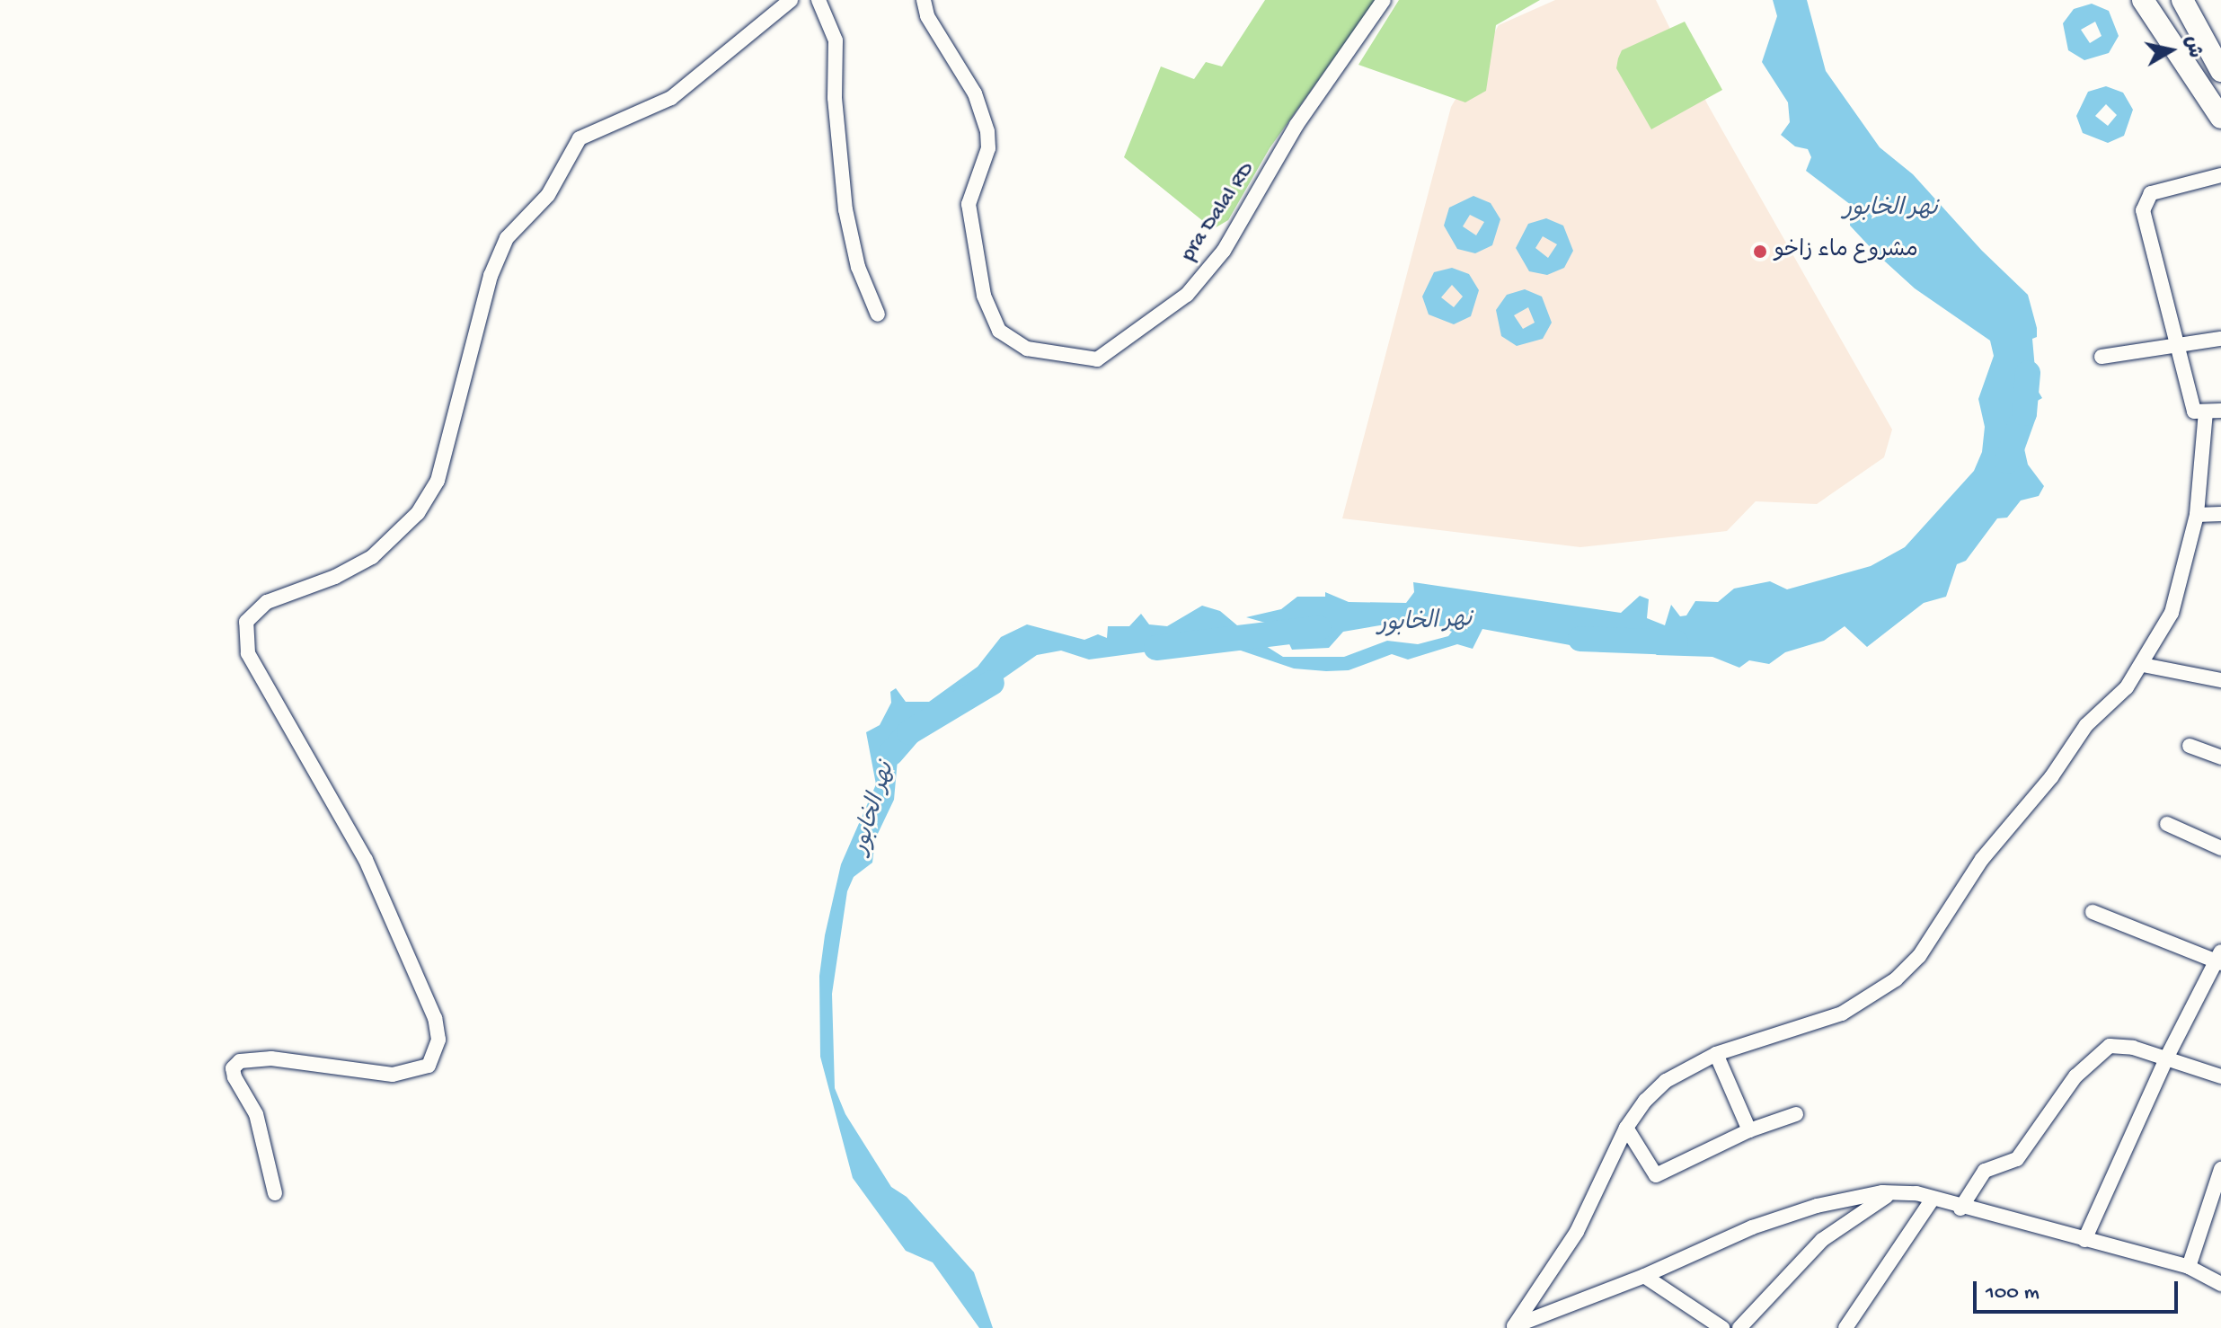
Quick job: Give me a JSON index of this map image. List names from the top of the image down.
{
  "streets": {
    "street": ["pra Dalal RD"]
  },
  "water": ["نهر الخابور"],
  "places": ["مشروع ماء زاخو"],
  "scale_bar": "100 m",
  "north": "right"
}
